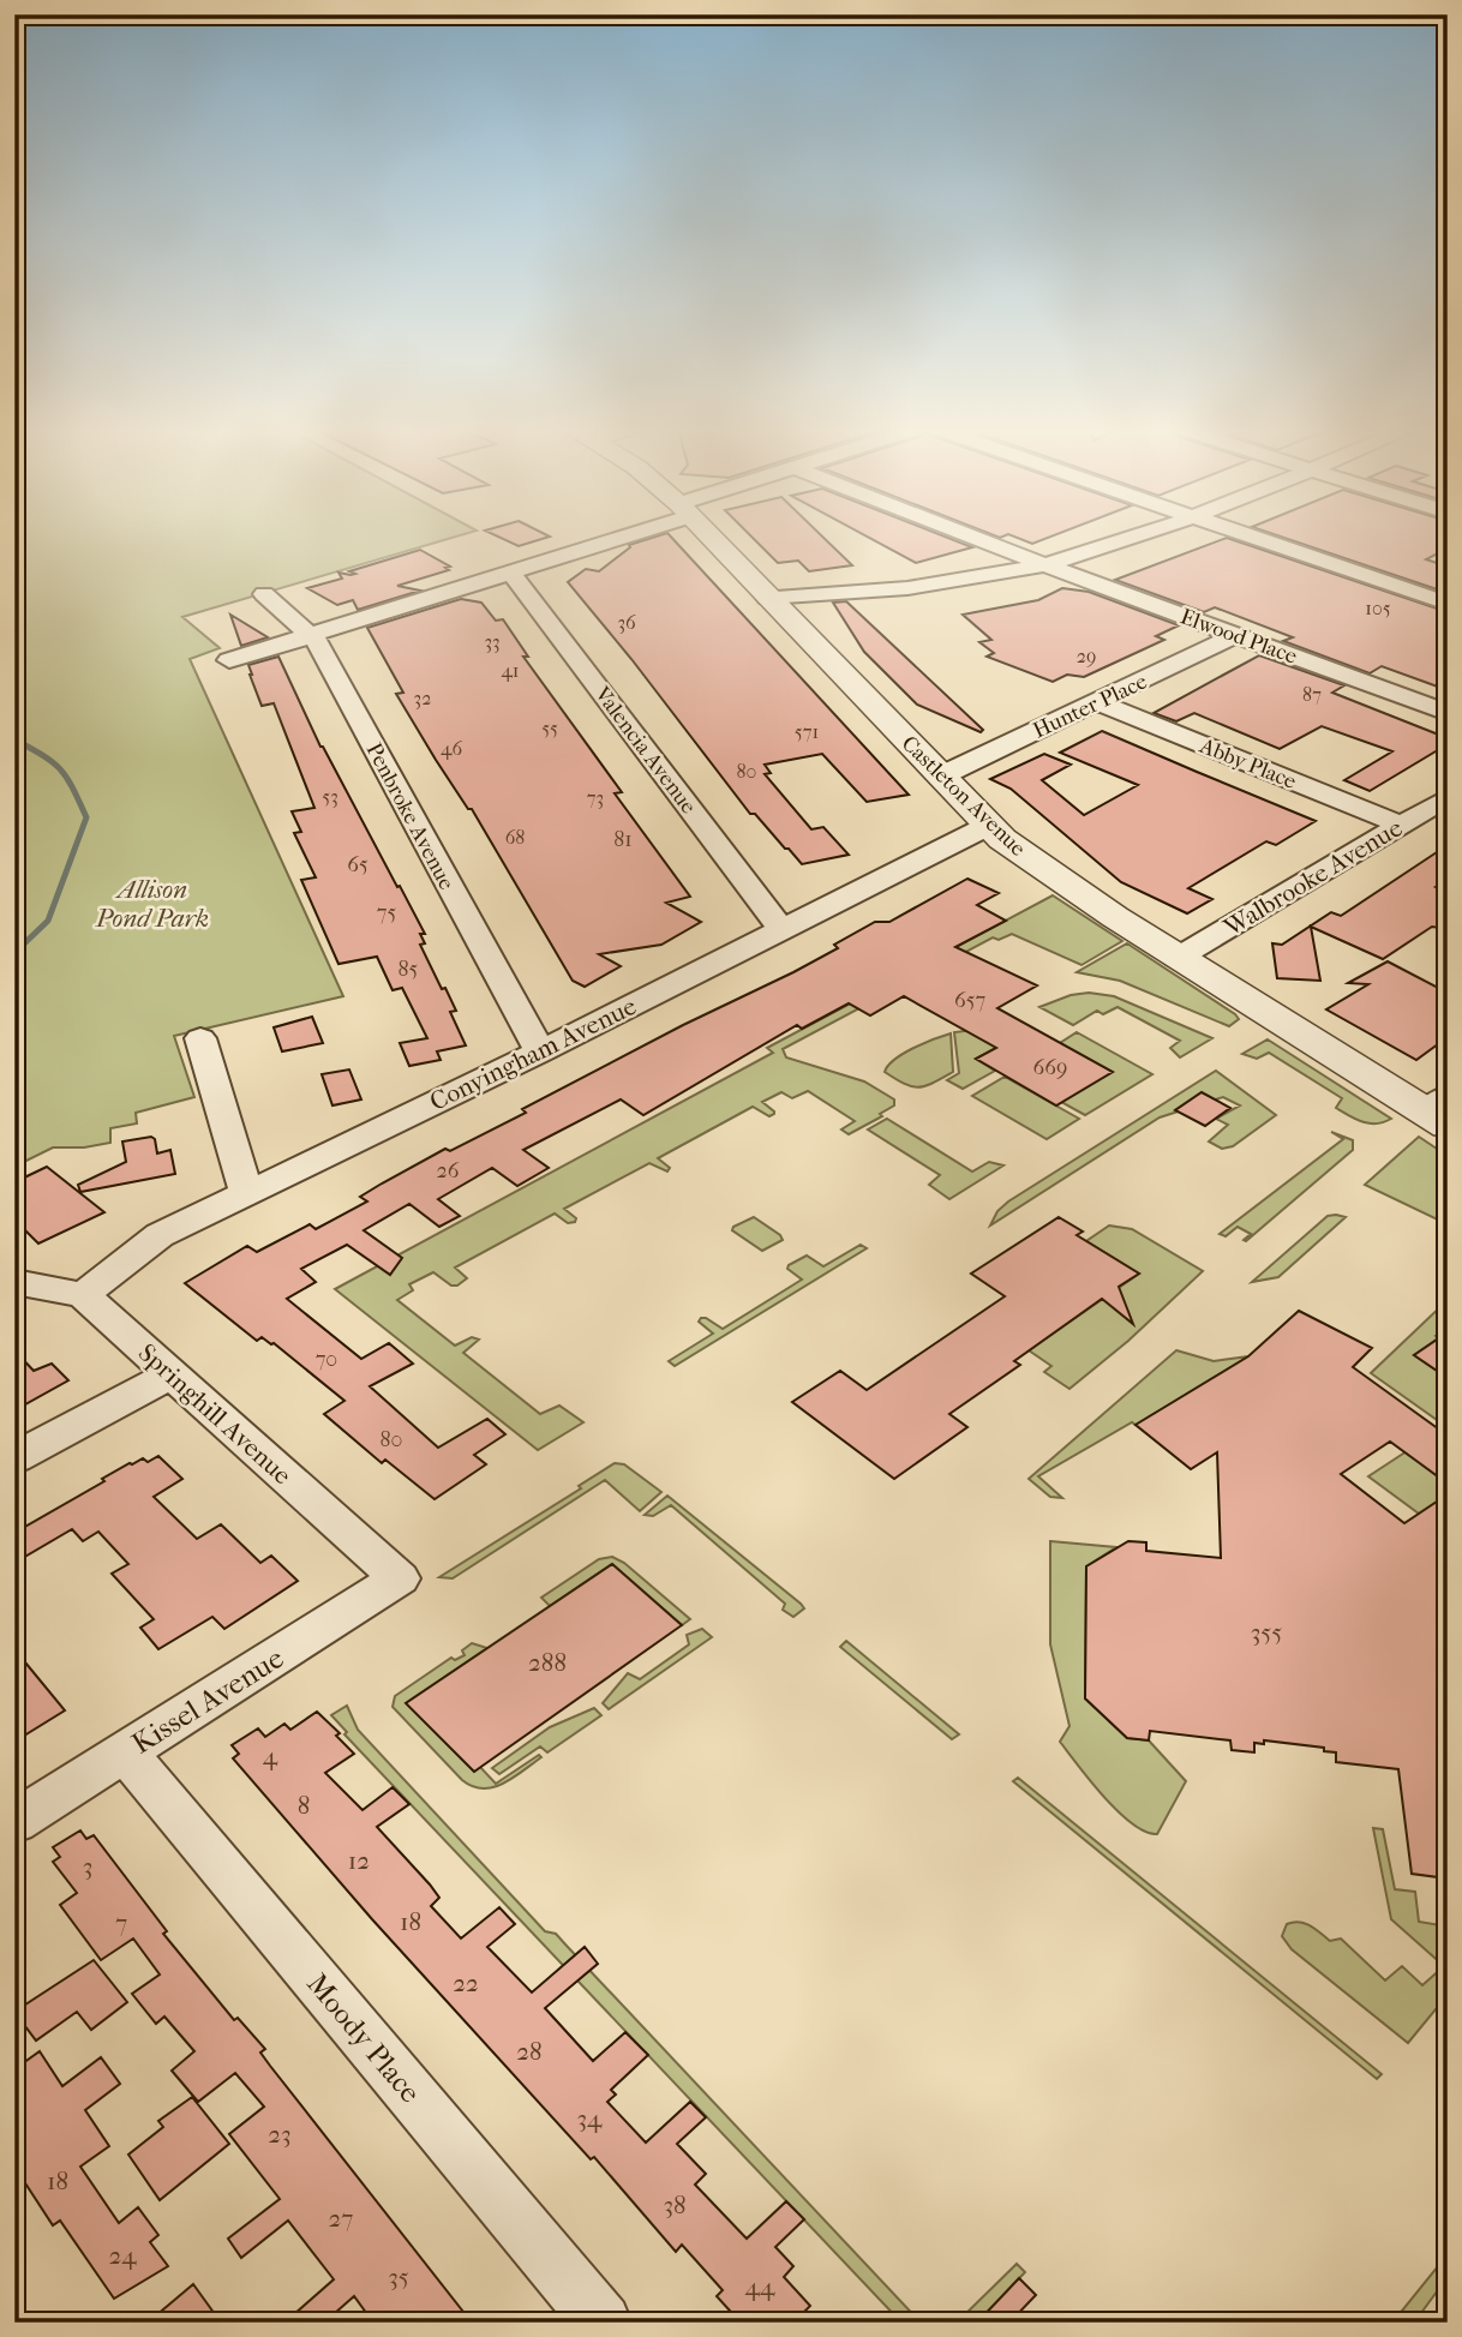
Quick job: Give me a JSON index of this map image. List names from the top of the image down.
{
  "streets": {
    "street": [
      "Elwood Place",
      "Hunter Place",
      "Valencia Avenue",
      "Abby Place",
      "Castleton Avenue",
      "Penbroke Avenue",
      "Walbrooke Avenue",
      "Conyingham Avenue",
      "Springhill Avenue",
      "Kissel Avenue",
      "Moody Place"
    ]
  },
  "crossings": [
    ["Elwood Place", "Hunter Place"],
    ["Hunter Place", "Abby Place"],
    ["Hunter Place", "Castleton Avenue"],
    ["Valencia Avenue", "Conyingham Avenue"],
    ["Abby Place", "Walbrooke Avenue"],
    ["Castleton Avenue", "Walbrooke Avenue"],
    ["Castleton Avenue", "Conyingham Avenue"],
    ["Penbroke Avenue", "Conyingham Avenue"],
    ["Conyingham Avenue", "Springhill Avenue"],
    ["Springhill Avenue", "Kissel Avenue"],
    ["Kissel Avenue", "Moody Place"]
  ],
  "parks": ["Allison Pond Park"],
  "house_numbers": [
    "105",
    "36",
    "33",
    "29",
    "41",
    "87",
    "32",
    "55",
    "571",
    "46",
    "80",
    "53",
    "73",
    "68",
    "81",
    "65",
    "75",
    "85",
    "657",
    "669",
    "26",
    "70",
    "80",
    "355",
    "288",
    "4",
    "8",
    "12",
    "3",
    "18",
    "7",
    "22",
    "28",
    "34",
    "23",
    "18",
    "38",
    "27",
    "24",
    "35",
    "44"
  ]
}
